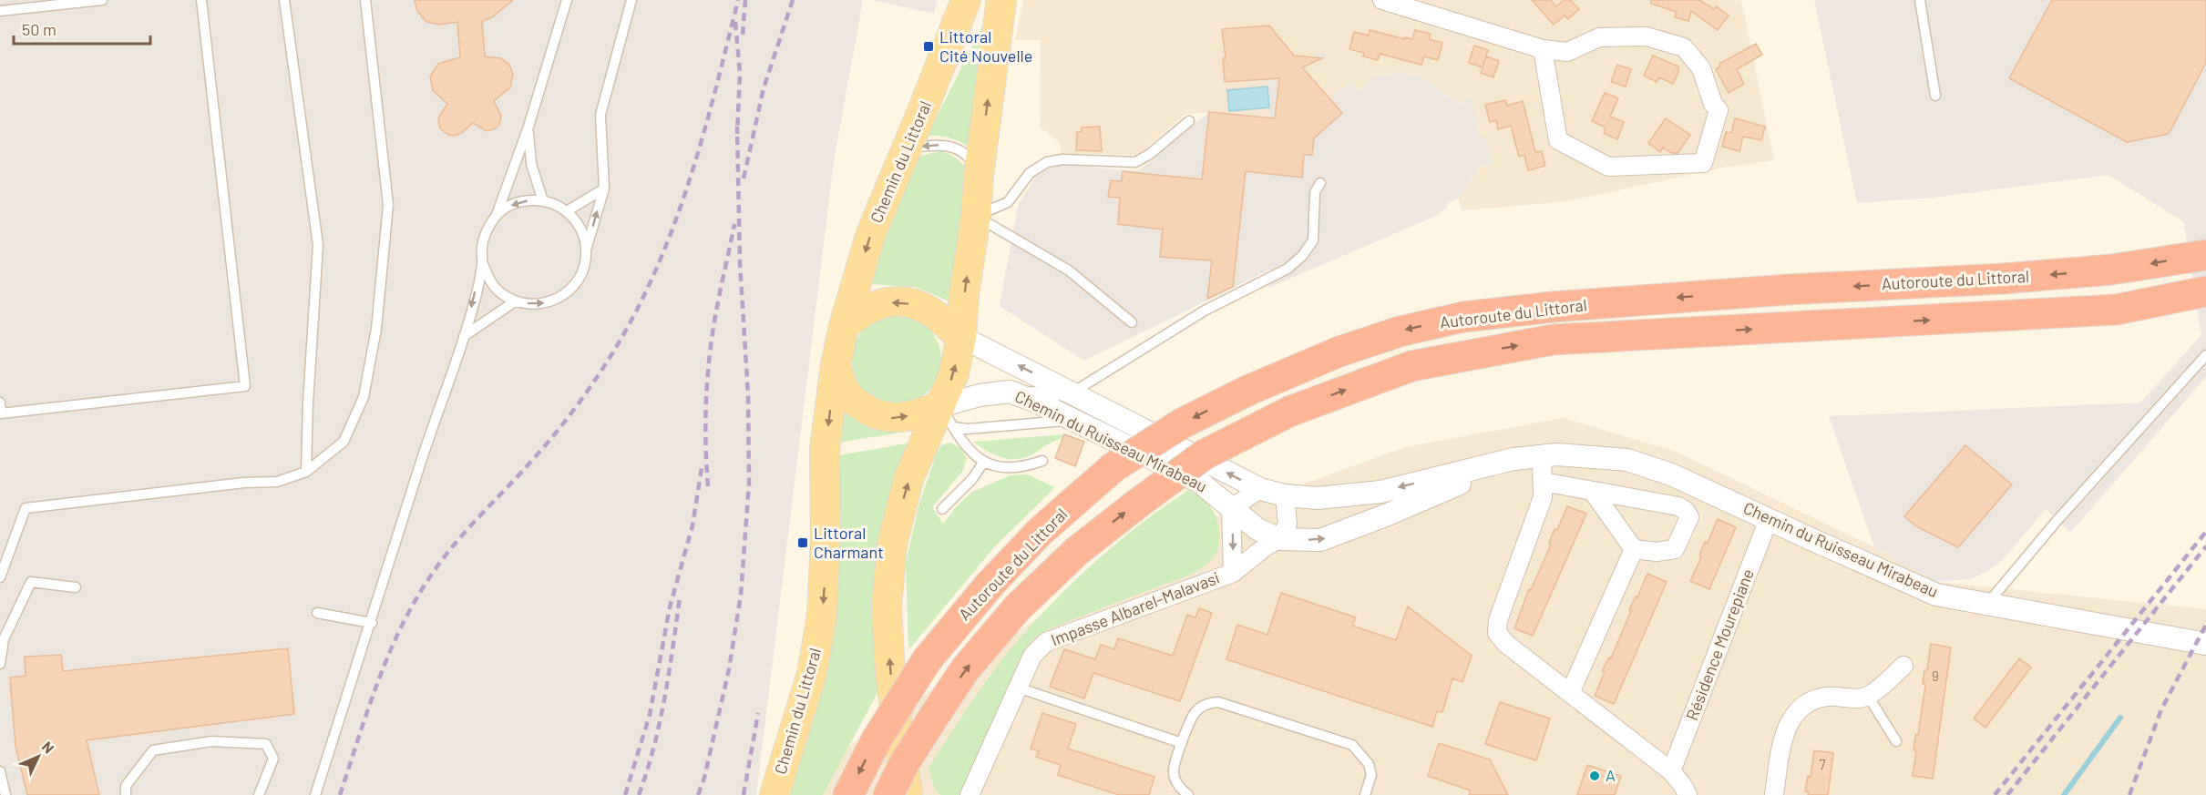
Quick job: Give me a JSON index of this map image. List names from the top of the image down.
{
  "streets": {
    "highway": ["Autoroute du Littoral"],
    "main road": ["Chemin du Littoral"],
    "street": ["Chemin du Ruisseau Mirabeau", "Impasse Albarel-Malavasi", "Résidence Mourepiane"]
  },
  "crossings": [
    ["Chemin du Littoral", "Chemin du Ruisseau Mirabeau"],
    ["Chemin du Ruisseau Mirabeau", "Impasse Albarel-Malavasi"],
    ["Chemin du Ruisseau Mirabeau", "Résidence Mourepiane"]
  ],
  "places": {
    "transit": ["Littoral Cité Nouvelle", "Littoral Charmant"],
    "other": ["A"]
  },
  "house_numbers": ["9", "7"],
  "scale_bar": "50 m",
  "north": "top right"
}
